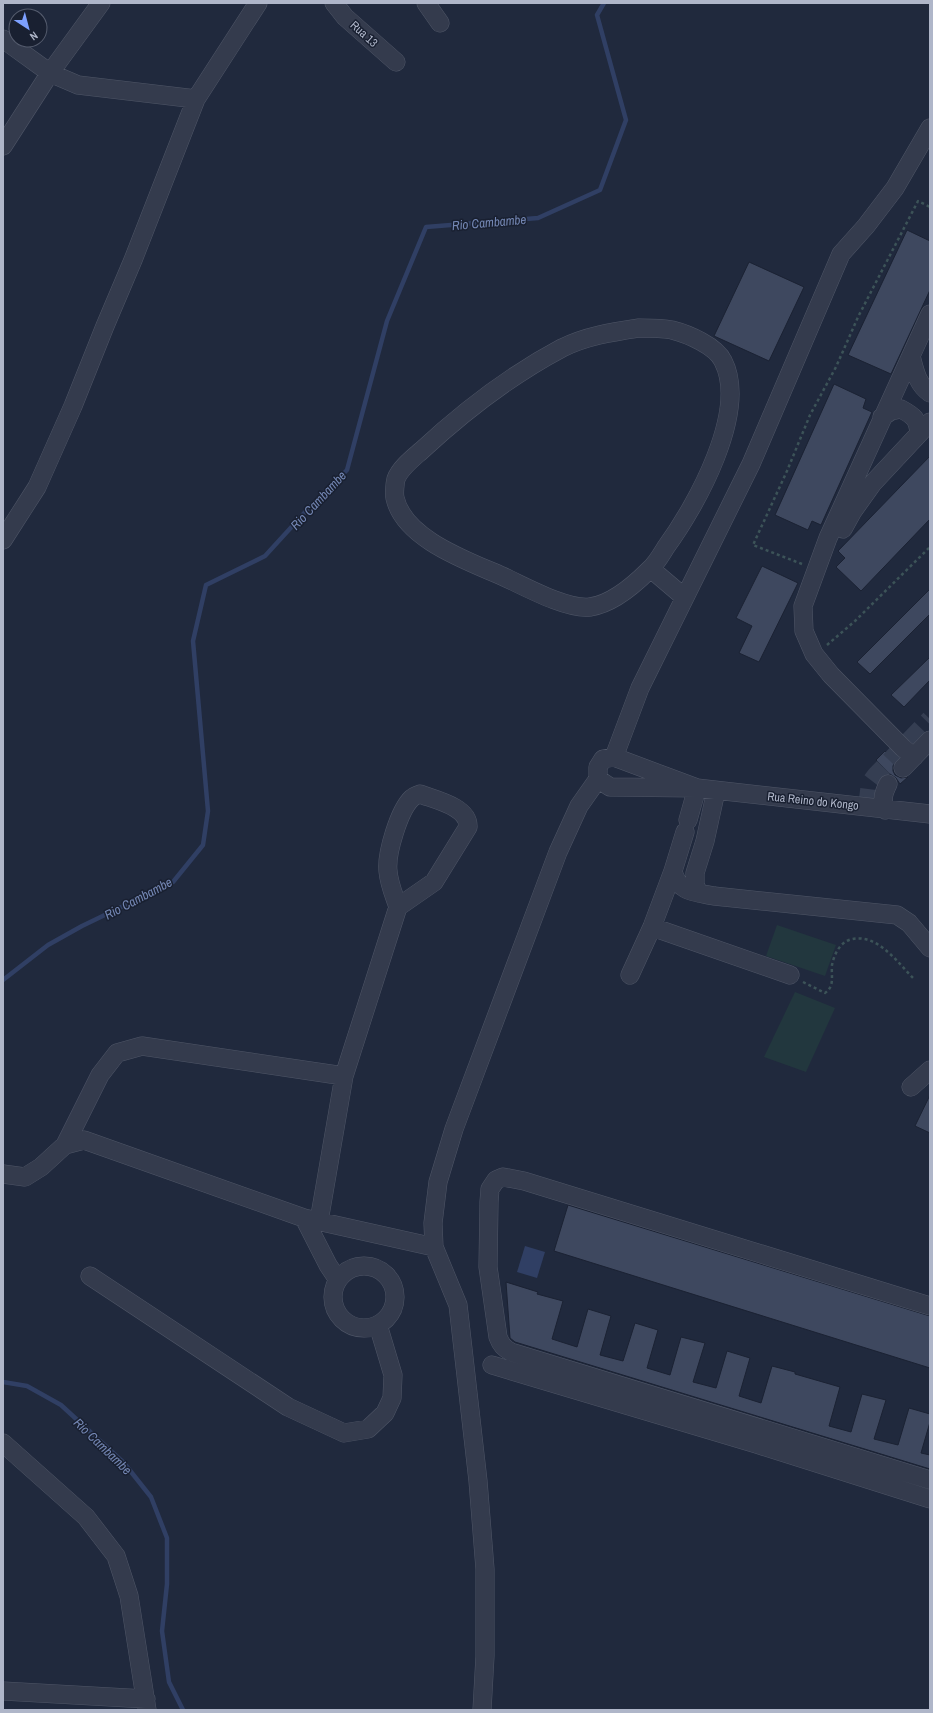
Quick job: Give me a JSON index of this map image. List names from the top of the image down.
{
  "streets": {
    "street": ["Rua 13", "Rua Reino do Kongo"]
  },
  "water": ["Rio Cambambe"],
  "north": "bottom right"
}
